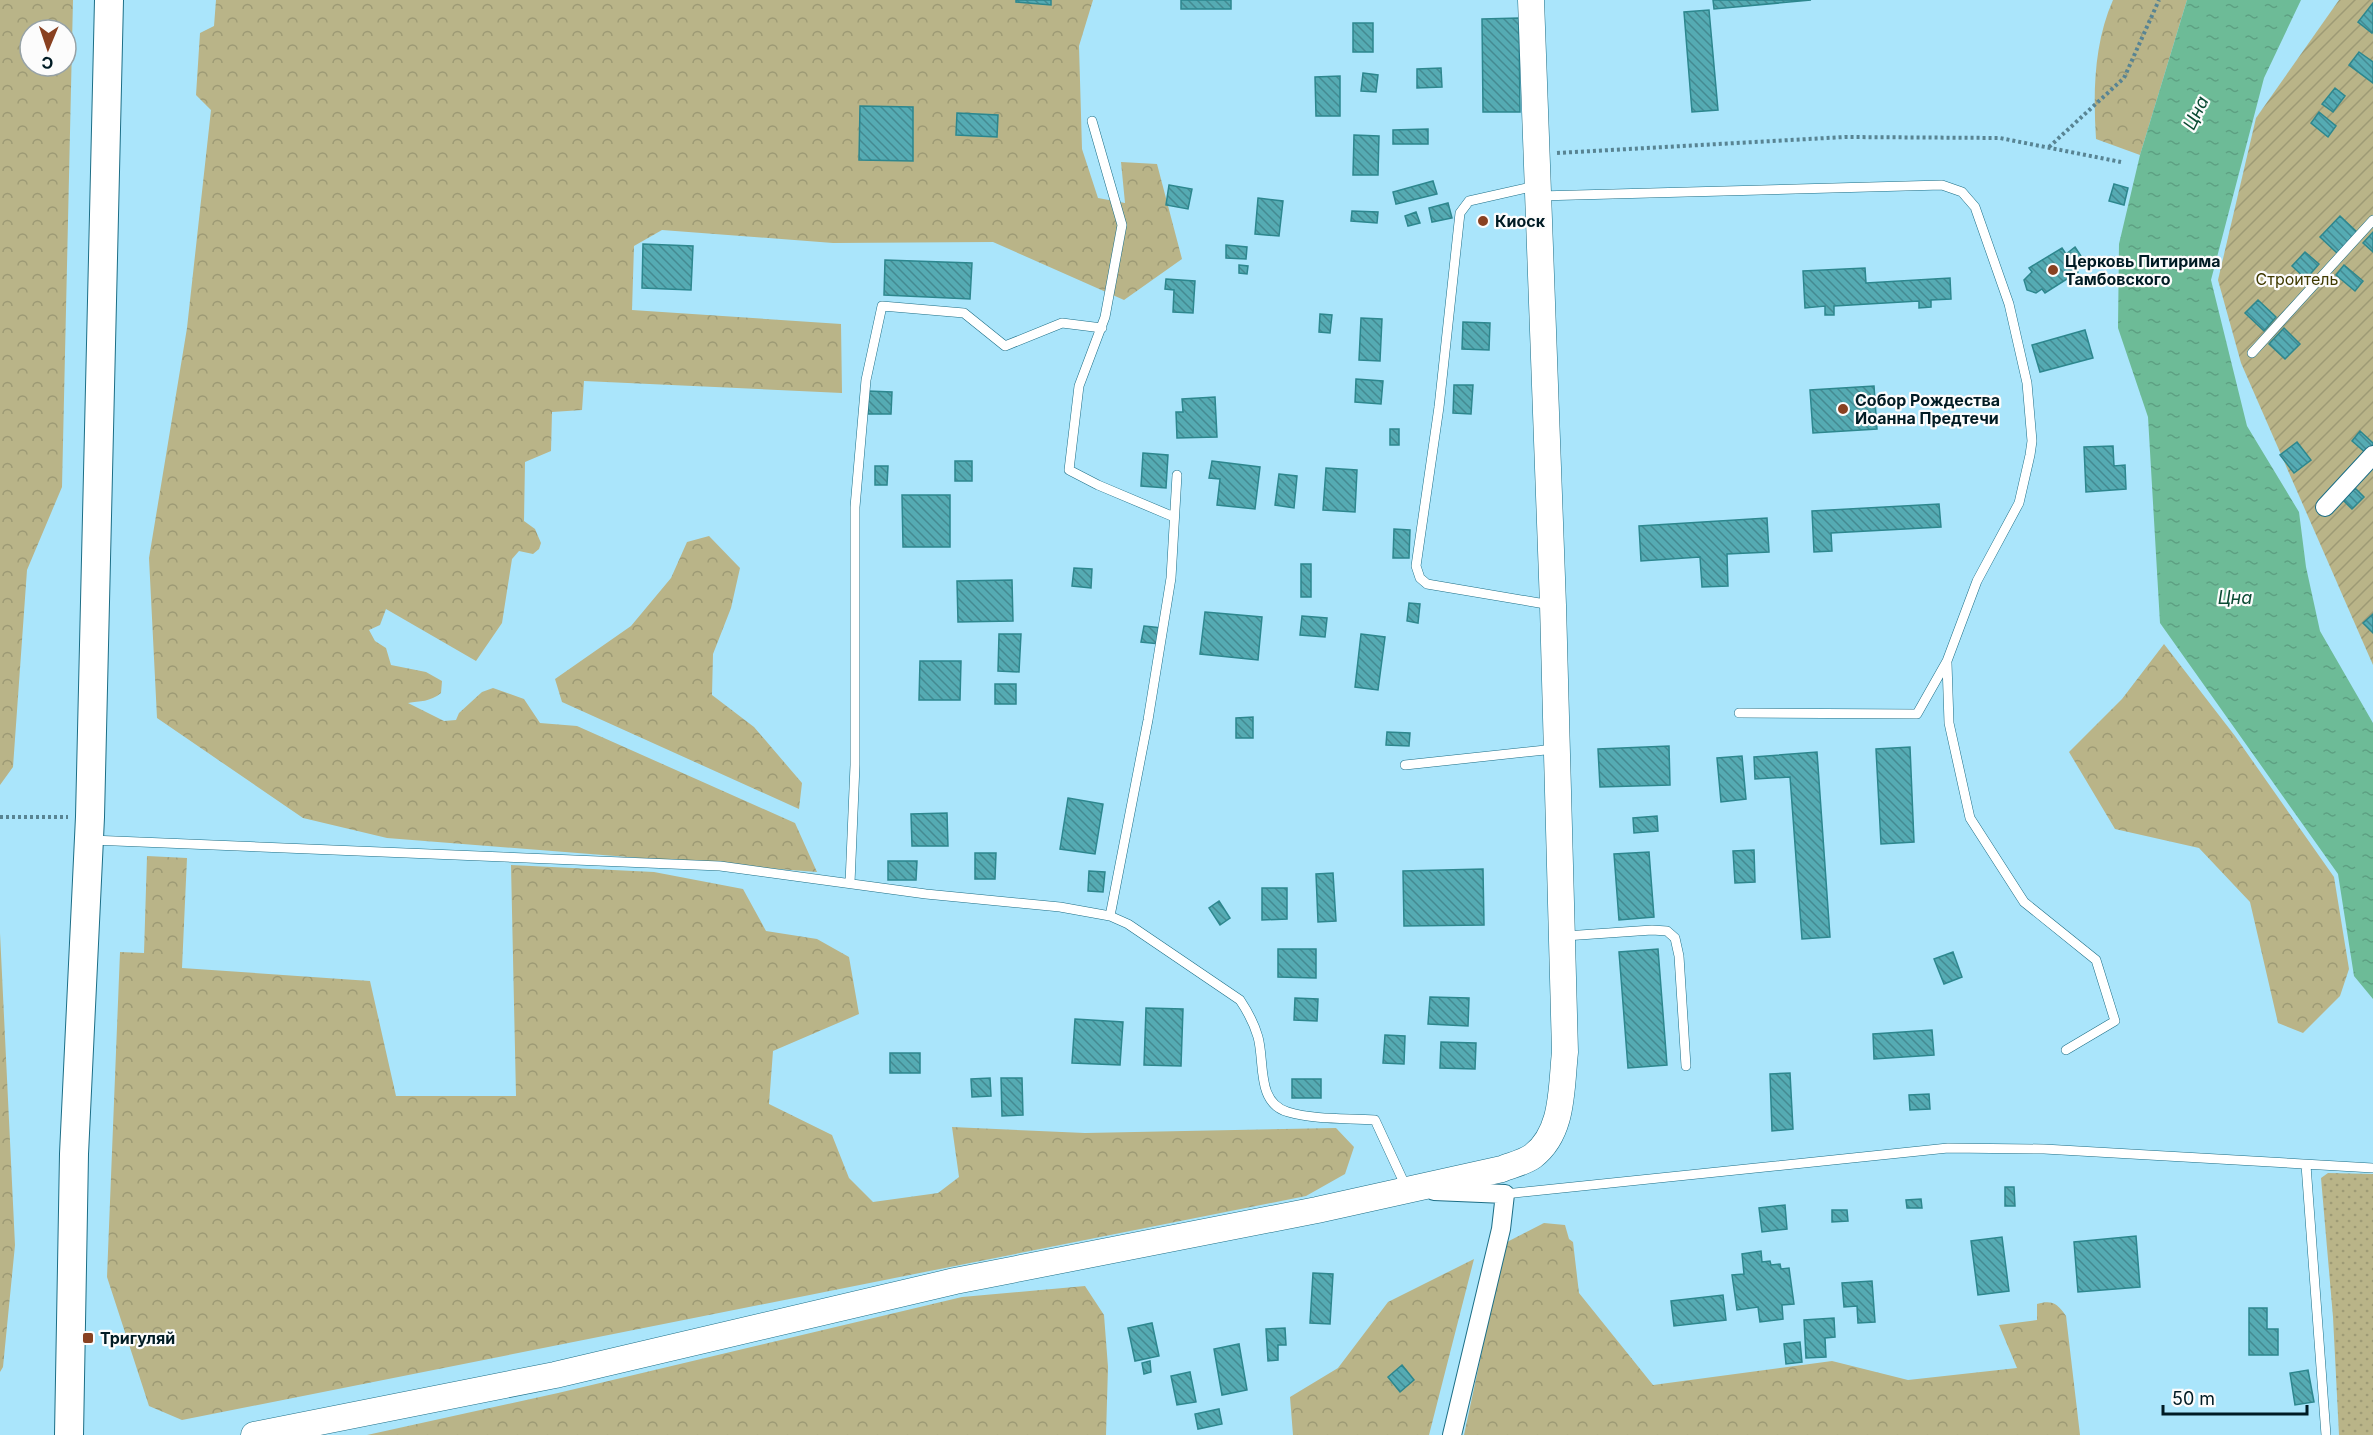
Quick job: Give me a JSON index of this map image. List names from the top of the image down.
{
  "water": ["Цна"],
  "parks": ["Строитель"],
  "places": {
    "other": ["Киоск", "Церковь Питирима Тамбовского", "Собор Рождества Иоанна Предтечи"],
    "transit": ["Тригуляй"]
  },
  "scale_bar": "50 m",
  "north": "bottom"
}
